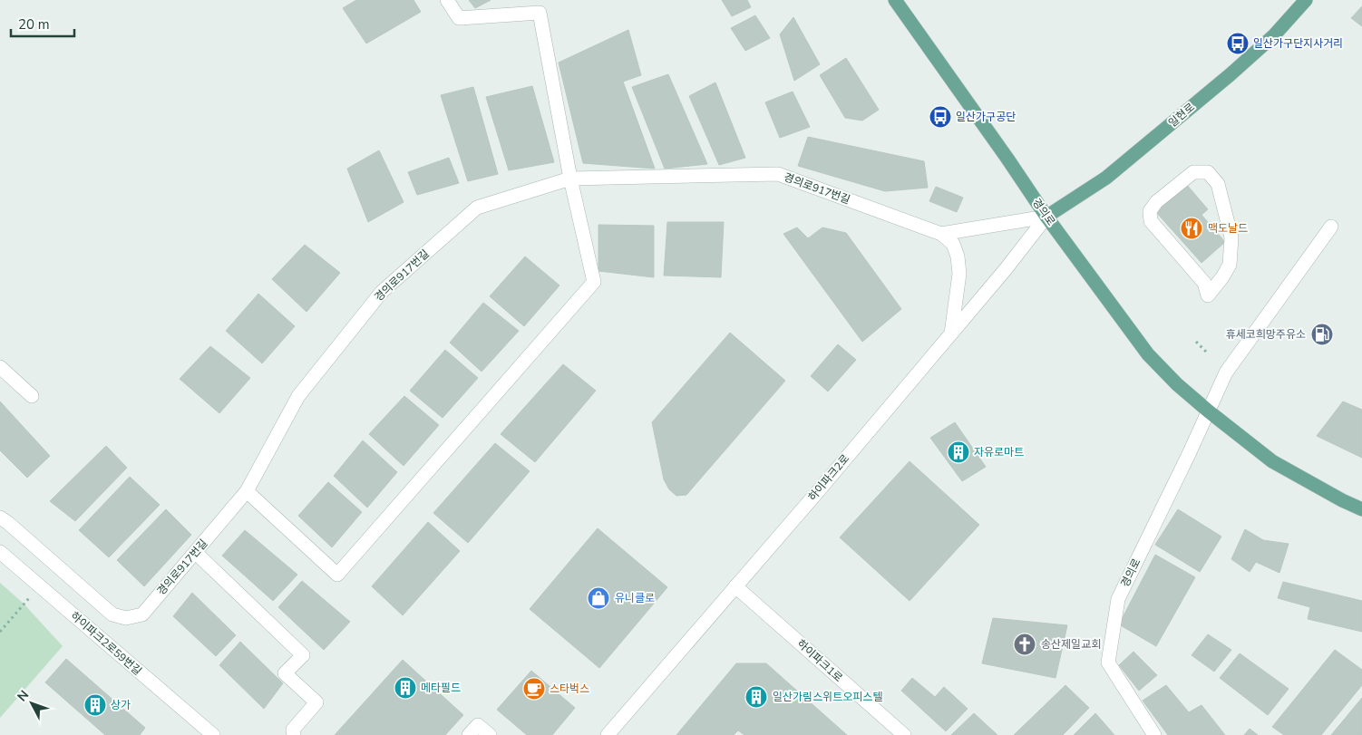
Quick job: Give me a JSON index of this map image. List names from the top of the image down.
{
  "streets": {
    "main road": ["일현로", "경의로"],
    "street": [
      "경의로917번길",
      "하이파크2로",
      "하이파크2로59번길",
      "하이파크1로"
    ]
  },
  "crossings": [
    ["일현로", "경의로"],
    ["일현로", "하이파크2로"],
    ["경의로", "하이파크2로"],
    ["하이파크2로", "하이파크1로"]
  ],
  "places": {
    "bus stop": ["일산가구단지사거리", "일산가구공단"],
    "restaurant": ["맥도날드"],
    "fuel station": ["휴세코희망주유소"],
    "building": [
      "자유로마트",
      "메타필드",
      "일산가림스위트오피스텔",
      "상가"
    ],
    "shop": ["유니클로"],
    "church": ["송산제일교회"],
    "cafe": ["스타벅스"]
  },
  "scale_bar": "20 m",
  "north": "top left"
}
